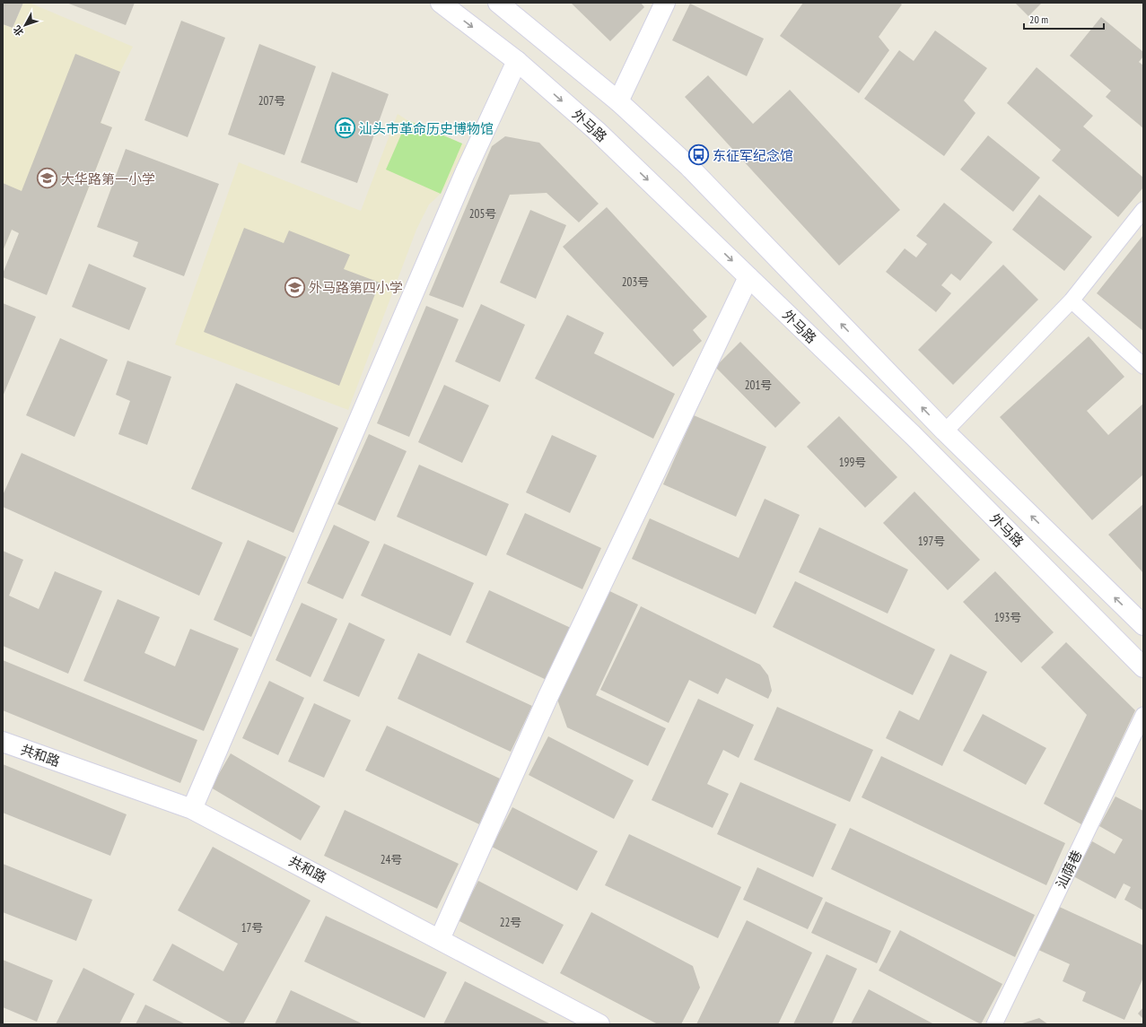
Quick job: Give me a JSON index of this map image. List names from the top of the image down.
{
  "streets": {
    "street": ["外马路", "共和路"],
    "lane": ["汕荫巷"]
  },
  "places": {
    "museum": ["汕头市革命历史博物馆"],
    "bus stop": ["东征军纪念馆"],
    "school or university": ["大华路第一小学", "外马路第四小学"]
  },
  "house_numbers": [
    "207号",
    "205号",
    "203号",
    "201号",
    "199号",
    "197号",
    "193号",
    "24号",
    "22号",
    "17号"
  ],
  "scale_bar": "20 m",
  "north": "bottom left"
}
